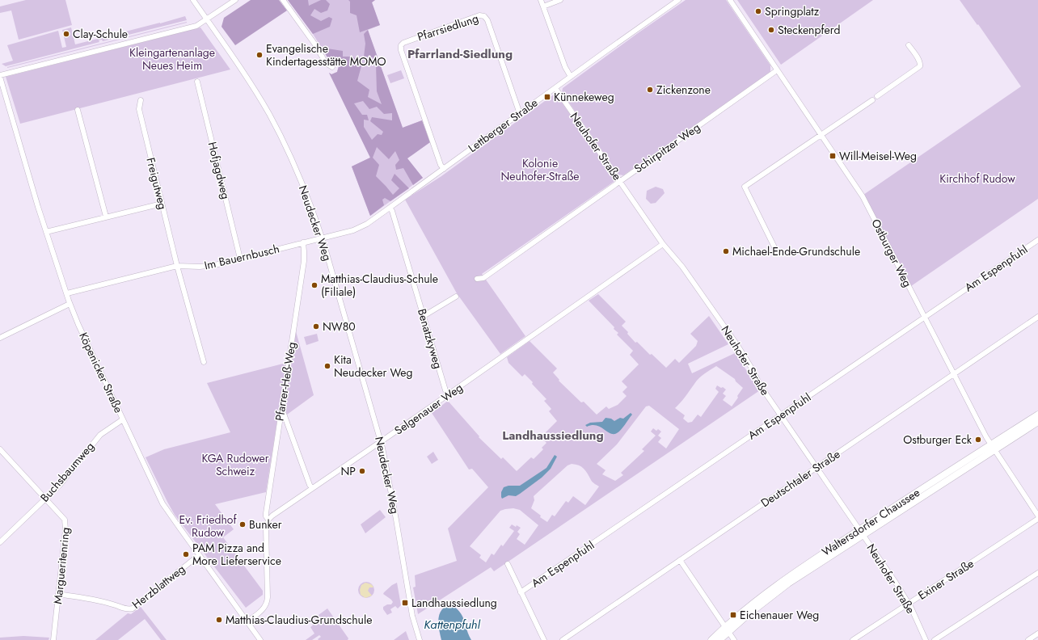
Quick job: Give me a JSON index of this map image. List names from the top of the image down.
{
  "streets": {
    "main road": ["Waltersdorfer Chaussee"],
    "street": [
      "Pfarrsiedlung",
      "Lettberger Straße",
      "Neuhofer Straße",
      "Schirpitzer Weg",
      "Hofjagdweg",
      "Freigutweg",
      "Neudecker Weg",
      "Ostburger Weg",
      "Im Bauernbusch",
      "Am Espenpfuhl",
      "Benatzkyweg",
      "Köpenicker Straße",
      "Pfarrer-Heß-Weg",
      "Selgenauer Weg",
      "Buchsbaumweg",
      "Deutschtaler Straße",
      "Margueritenring",
      "Exiner Straße",
      "Herzblattweg"
    ]
  },
  "crossings": [
    ["Pfarrsiedlung", "Lettberger Straße"],
    ["Lettberger Straße", "Neuhofer Straße"],
    ["Lettberger Straße", "Neudecker Weg"],
    ["Lettberger Straße", "Im Bauernbusch"],
    ["Lettberger Straße", "Benatzkyweg"],
    ["Neuhofer Straße", "Schirpitzer Weg"],
    ["Neuhofer Straße", "Am Espenpfuhl"],
    ["Neuhofer Straße", "Selgenauer Weg"],
    ["Neuhofer Straße", "Deutschtaler Straße"],
    ["Neuhofer Straße", "Waltersdorfer Chaussee"],
    ["Neuhofer Straße", "Exiner Straße"],
    ["Schirpitzer Weg", "Ostburger Weg"],
    ["Hofjagdweg", "Im Bauernbusch"],
    ["Freigutweg", "Im Bauernbusch"],
    ["Neudecker Weg", "Im Bauernbusch"],
    ["Neudecker Weg", "Selgenauer Weg"],
    ["Ostburger Weg", "Am Espenpfuhl"],
    ["Ostburger Weg", "Deutschtaler Straße"],
    ["Ostburger Weg", "Waltersdorfer Chaussee"],
    ["Im Bauernbusch", "Köpenicker Straße"],
    ["Im Bauernbusch", "Pfarrer-Heß-Weg"],
    ["Benatzkyweg", "Selgenauer Weg"],
    ["Köpenicker Straße", "Buchsbaumweg"],
    ["Köpenicker Straße", "Herzblattweg"],
    ["Pfarrer-Heß-Weg", "Selgenauer Weg"],
    ["Buchsbaumweg", "Margueritenring"],
    ["Margueritenring", "Herzblattweg"]
  ],
  "districts": ["Pfarrland-Siedlung", "Landhaussiedlung"],
  "water": ["Kattenpfuhl"],
  "parks": [
    "Kleingartenanlage Neues Heim",
    "Kolonie Neuhofer-Straße",
    "Kirchhof Rudow",
    "KGA Rudower Schweiz",
    "Ev. Friedhof Rudow"
  ],
  "places": {
    "other": [
      "Springplatz",
      "Steckenpferd",
      "Clay-Schule",
      "Evangelische Kindertagesstätte MOMO",
      "Zickenzone",
      "Michael-Ende-Grundschule",
      "Matthias-Claudius-Schule (Filiale)",
      "NW80",
      "Kita Neudecker Weg",
      "Ostburger Eck",
      "NP",
      "Bunker",
      "PAM Pizza and More Lieferservice",
      "Matthias-Claudius-Grundschule"
    ],
    "transit": [
      "Künnekeweg",
      "Will-Meisel-Weg",
      "Landhaussiedlung",
      "Eichenauer Weg"
    ]
  }
}
